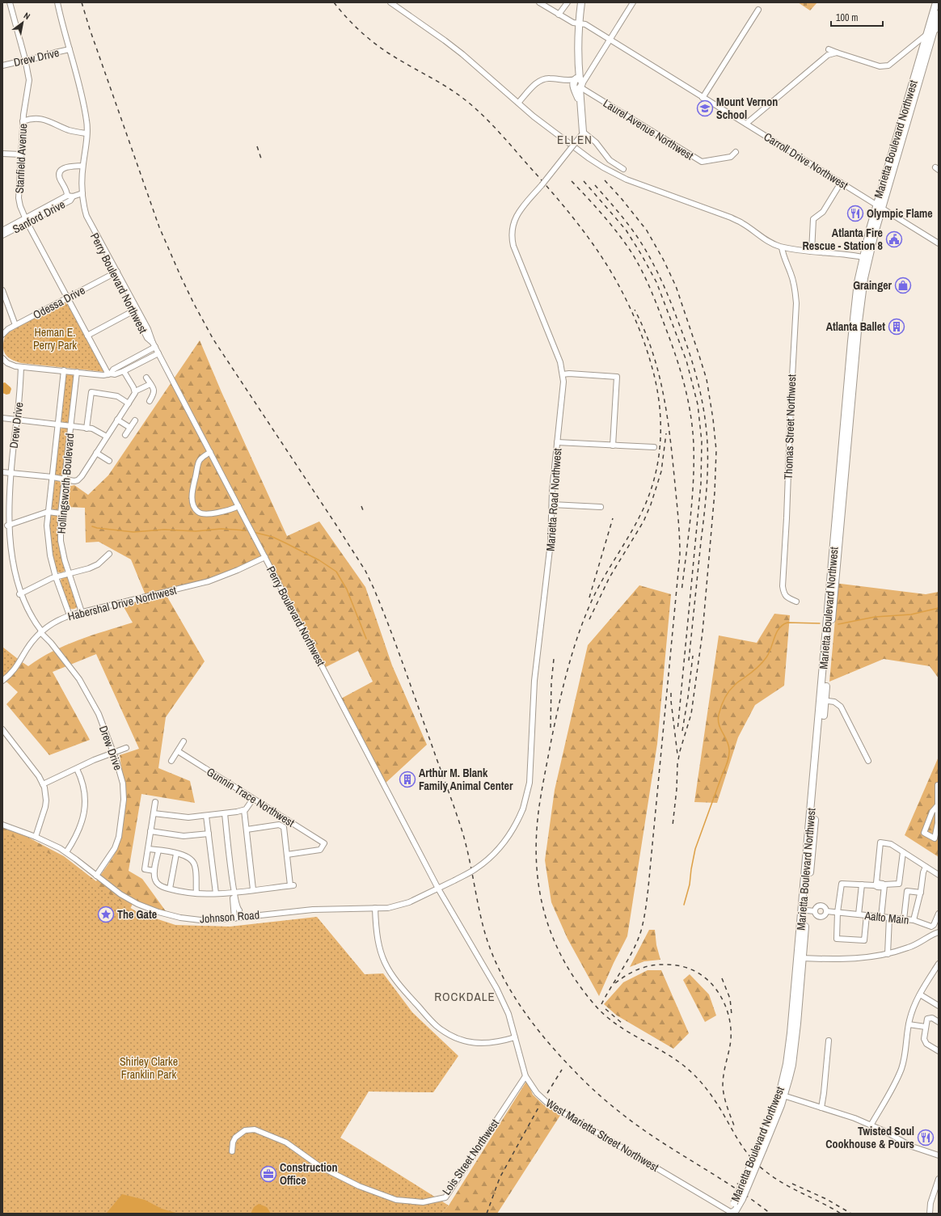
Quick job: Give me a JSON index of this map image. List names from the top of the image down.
{
  "streets": {
    "main road": ["Marietta Boulevard Northwest"],
    "street": [
      "Drew Drive",
      "Laurel Avenue Northwest",
      "Stanfield Avenue",
      "Carroll Drive Northwest",
      "Sanford Drive",
      "Perry Boulevard Northwest",
      "Odessa Drive",
      "Thomas Street Northwest",
      "Hollingsworth Boulevard",
      "Marietta Road Northwest",
      "Habershal Drive Northwest",
      "Gunnin Trace Northwest",
      "Johnson Road",
      "Aalto Main",
      "West Marietta Street Northwest",
      "Lois Street Northwest"
    ]
  },
  "crossings": [
    ["Drew Drive", "Stanfield Avenue"],
    ["Drew Drive", "Perry Boulevard Northwest"],
    ["Drew Drive", "Habershal Drive Northwest"],
    ["Drew Drive", "Johnson Road"],
    ["Marietta Boulevard Northwest", "Carroll Drive Northwest"],
    ["Marietta Boulevard Northwest", "West Marietta Street Northwest"],
    ["Stanfield Avenue", "Sanford Drive"],
    ["Stanfield Avenue", "Odessa Drive"],
    ["Sanford Drive", "Perry Boulevard Northwest"],
    ["Perry Boulevard Northwest", "Odessa Drive"],
    ["Perry Boulevard Northwest", "Marietta Road Northwest"],
    ["Perry Boulevard Northwest", "Habershal Drive Northwest"],
    ["Perry Boulevard Northwest", "Johnson Road"],
    ["Perry Boulevard Northwest", "West Marietta Street Northwest"],
    ["Hollingsworth Boulevard", "Habershal Drive Northwest"],
    ["Marietta Road Northwest", "Johnson Road"],
    ["Marietta Road Northwest", "West Marietta Street Northwest"],
    ["Johnson Road", "West Marietta Street Northwest"],
    ["West Marietta Street Northwest", "Lois Street Northwest"]
  ],
  "districts": ["ELLEN", "ROCKDALE"],
  "parks": ["Heman E. Perry Park", "Shirley Clarke Franklin Park"],
  "places": {
    "school or university": ["Mount Vernon School"],
    "restaurant": ["Olympic Flame", "Twisted Soul Cookhouse & Pours"],
    "public building": ["Atlanta Fire Rescue - Station 8"],
    "shop": ["Grainger"],
    "building": ["Atlanta Ballet", "Arthur M. Blank Family Animal Center"],
    "place": ["The Gate"],
    "office": ["Construction Office"]
  },
  "scale_bar": "100 m",
  "north": "top right"
}
